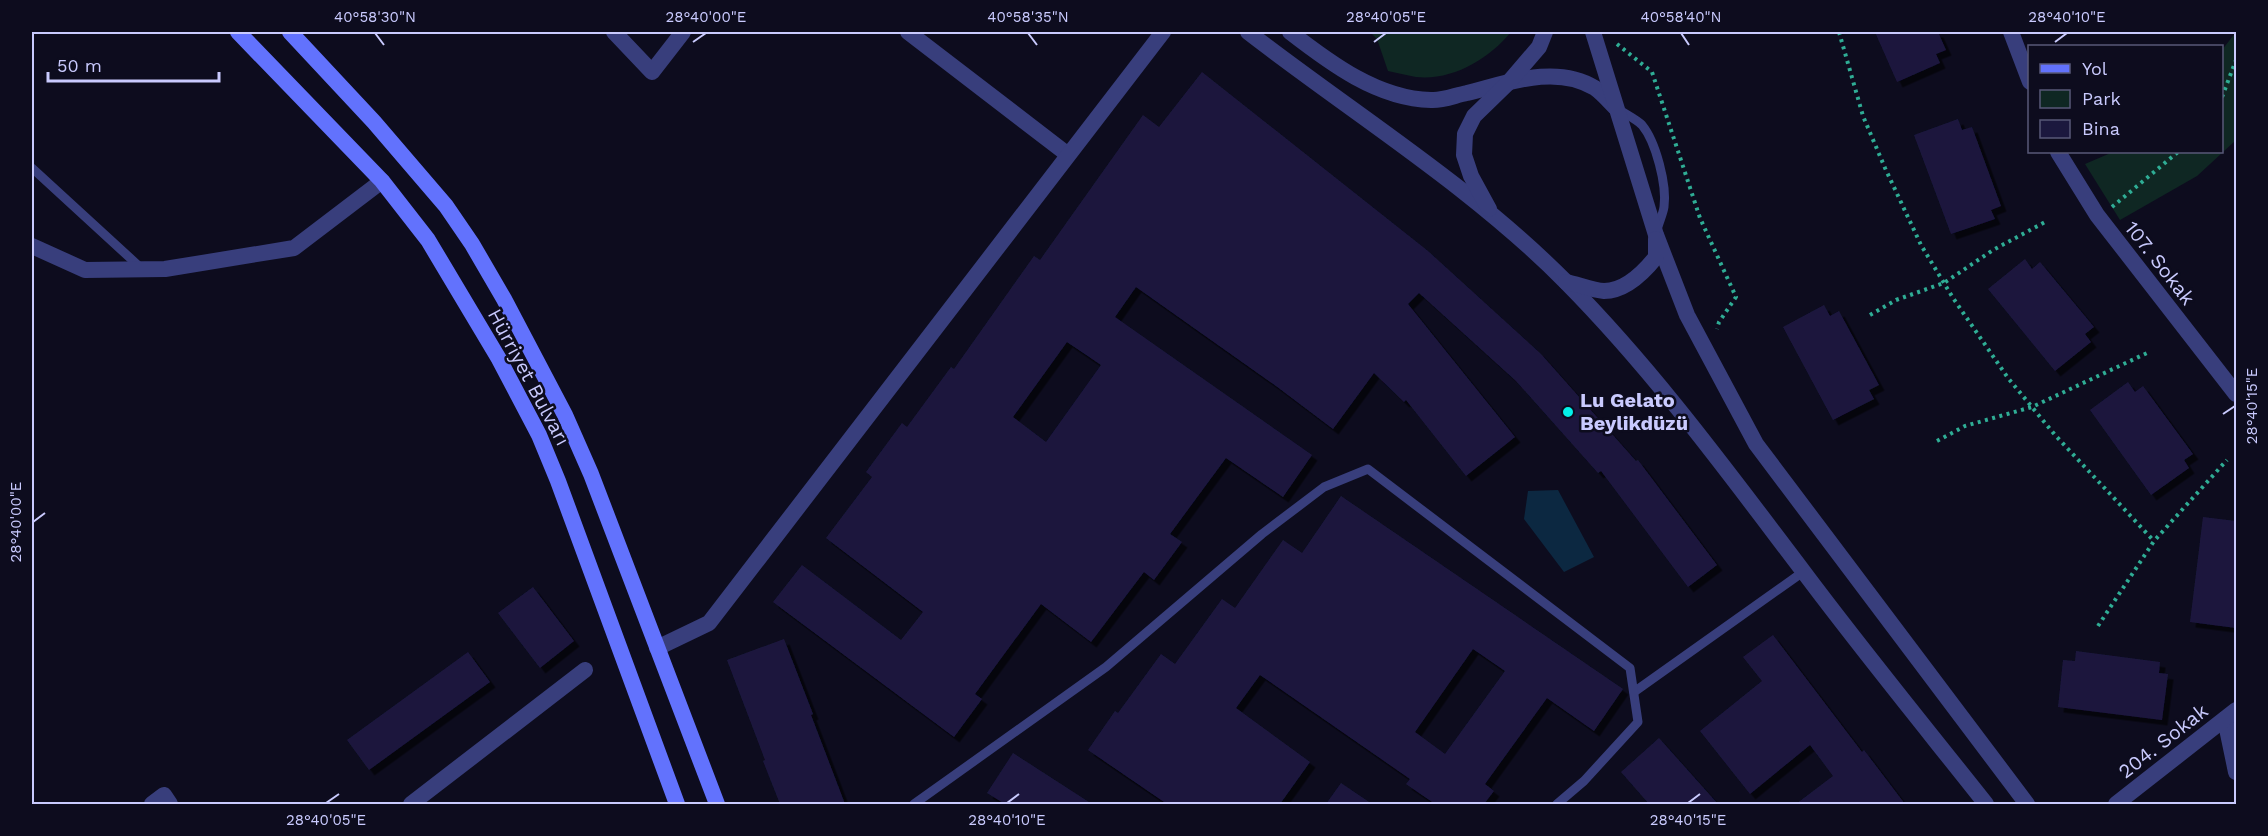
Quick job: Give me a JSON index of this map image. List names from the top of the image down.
{
  "streets": {
    "main road": ["Hürriyet Bulvarı"],
    "street": ["107. Sokak", "204. Sokak"]
  },
  "places": ["Lu Gelato Beylikdüzü"],
  "legend": ["Yol", "Park", "Bina"],
  "scale_bar": "50 m",
  "coordinates": [
    "40°58'30\"N",
    "28°40'00\"E",
    "40°58'35\"N",
    "28°40'05\"E",
    "40°58'40\"N",
    "28°40'10\"E",
    "28°40'15\"E"
  ]
}
